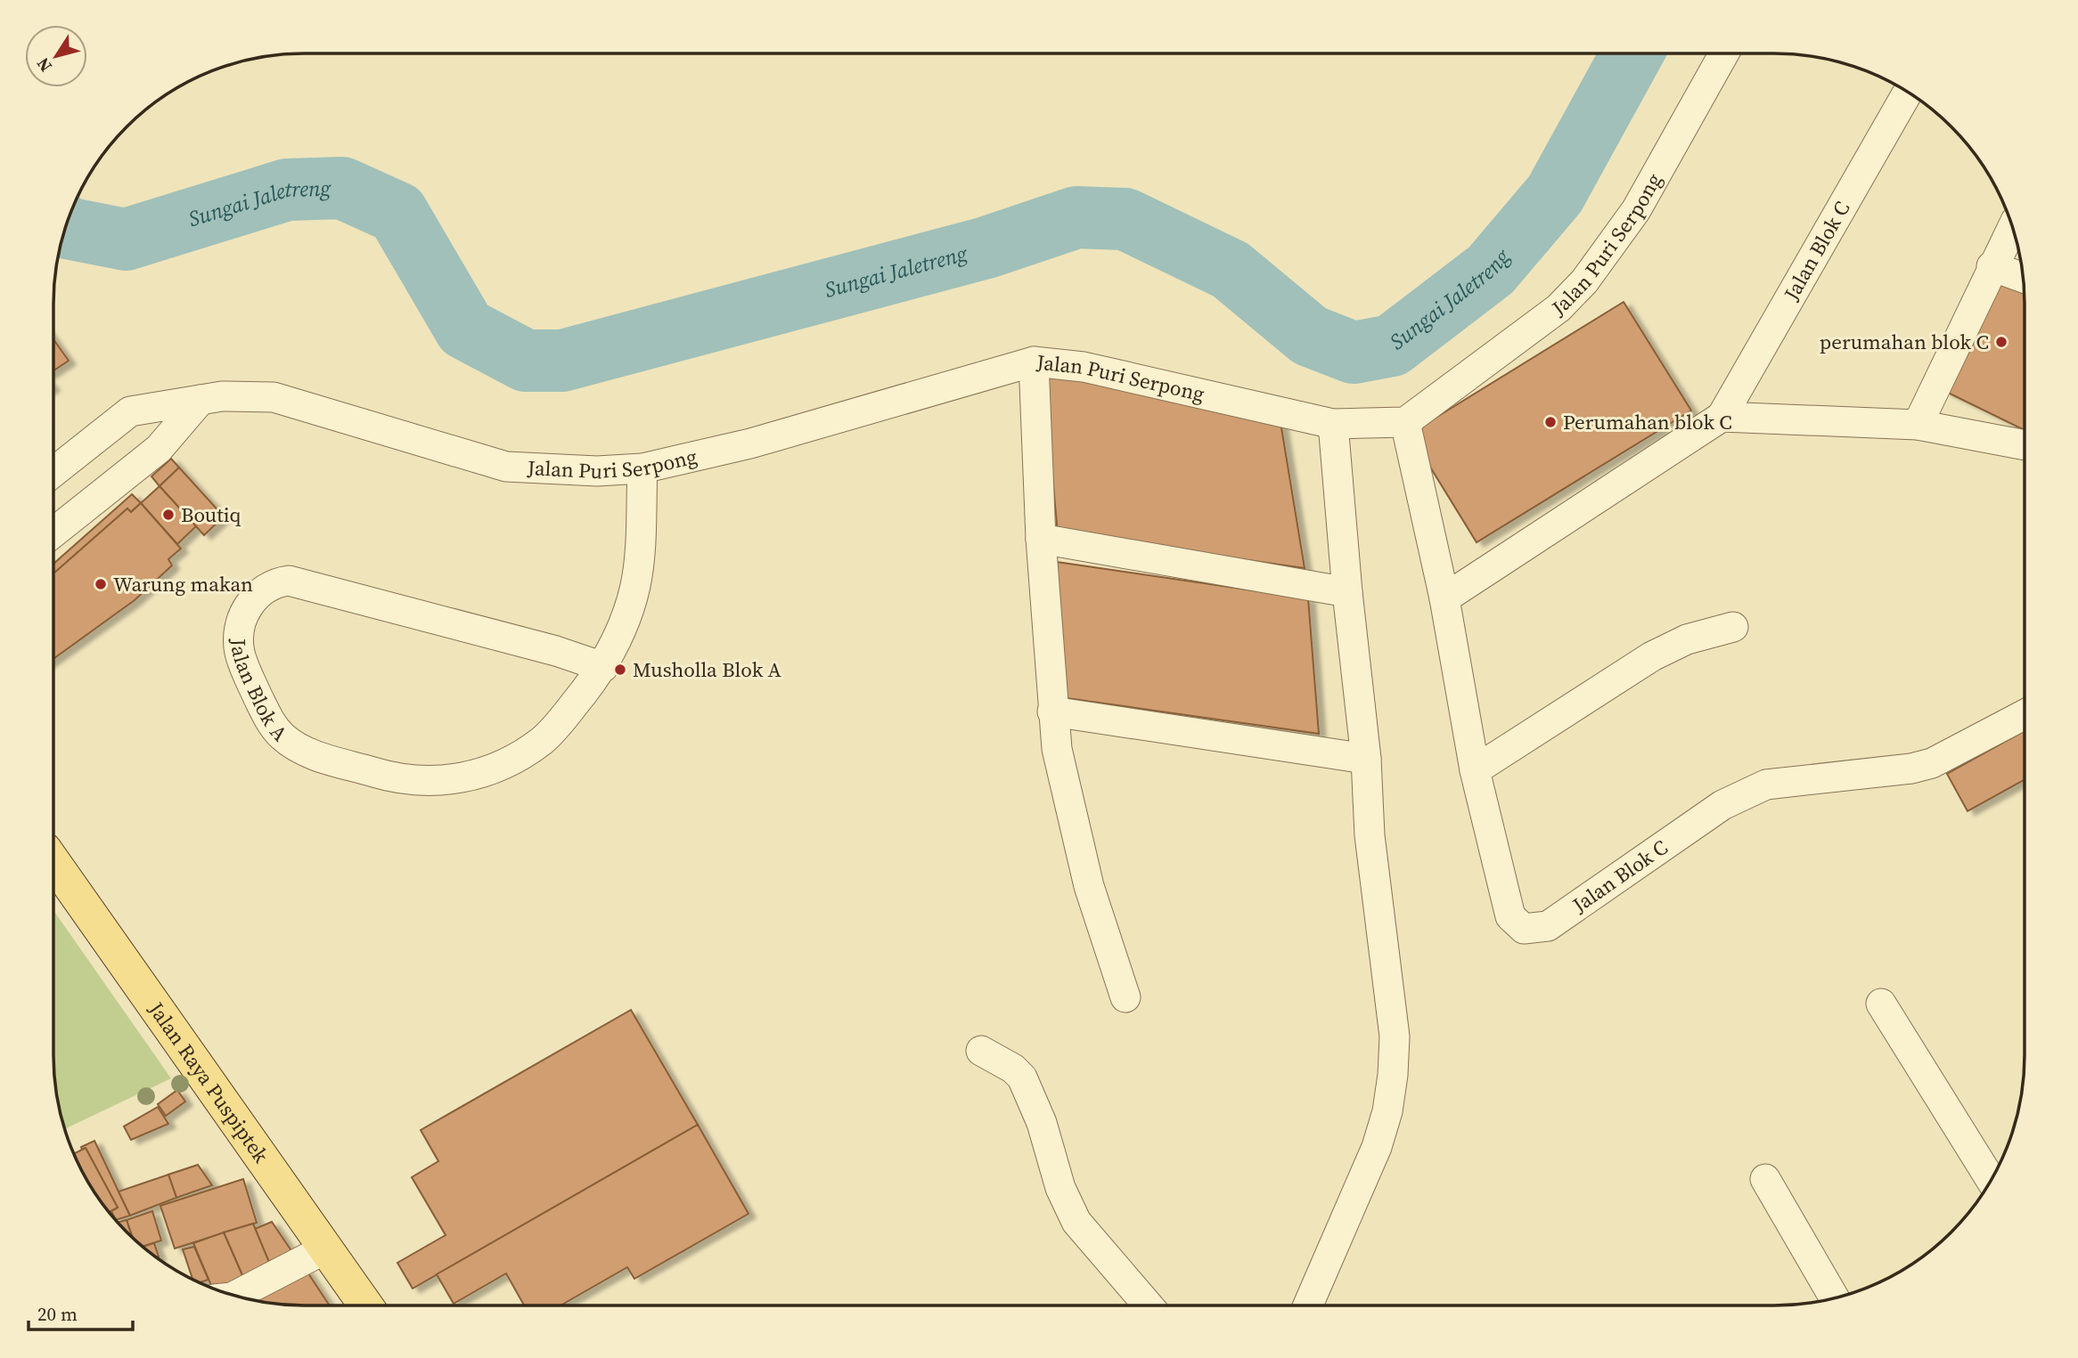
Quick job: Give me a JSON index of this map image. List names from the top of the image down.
{
  "streets": {
    "main road": ["Jalan Raya Puspiptek"],
    "street": ["Jalan Puri Serpong", "Jalan Blok C", "Jalan Blok A"]
  },
  "crossings": [
    ["Jalan Puri Serpong", "Jalan Blok C"],
    ["Jalan Puri Serpong", "Jalan Blok A"]
  ],
  "water": ["Sungai Jaletreng"],
  "places": [
    "perumahan blok C",
    "Perumahan blok C",
    "Boutiq",
    "Warung makan",
    "Musholla Blok A"
  ],
  "scale_bar": "20 m",
  "north": "bottom left"
}
